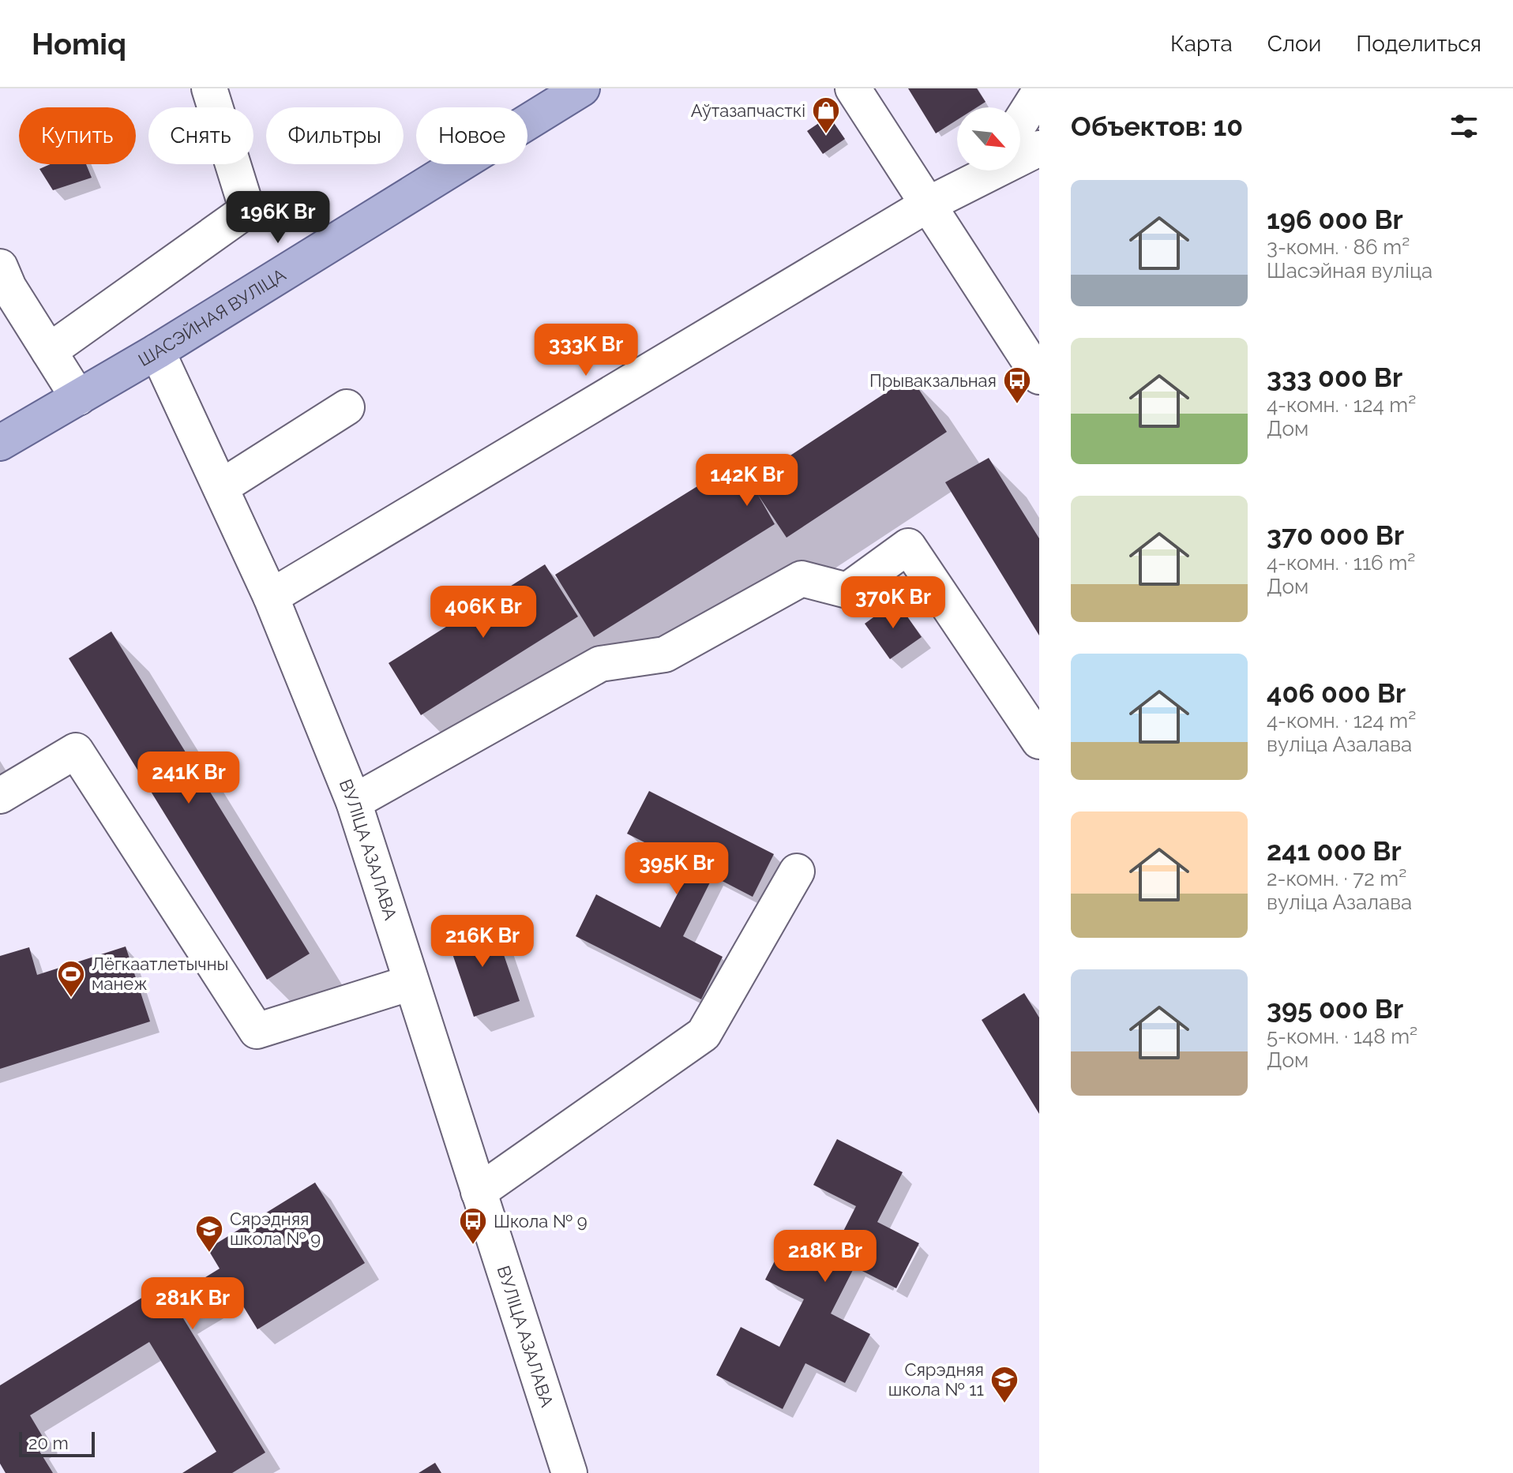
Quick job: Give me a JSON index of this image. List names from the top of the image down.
{
  "streets": {
    "main road": ["ШАСЭЙНАЯ ВУЛІЦА"],
    "street": ["ВУЛІЦА АЗАЛАВА"]
  },
  "crossings": [
    ["ШАСЭЙНАЯ ВУЛІЦА", "ВУЛІЦА АЗАЛАВА"]
  ],
  "places": {
    "shop": ["Аўтазапчасткі"],
    "bus stop": ["Прывакзальная", "Школа № 9"],
    "sports": ["Лёгкаатлетычны манеж"],
    "school or university": ["Сярэдняя школа № 9", "Сярэдняя школа № 11"]
  },
  "scale_bar": "20 m",
  "north": "bottom right",
  "page": {
    "header": "Homiq",
    "nav": ["Карта", "Слои", "Поделиться"],
    "heading": "Объектов: 10",
    "chip": [
      "Купить",
      "Снять",
      "Фильтры",
      "Новое"
    ],
    "list": [
      {
        "name": "196 000 Br",
        "note": "3-комн. · 86 m² · Шасэйная вуліца"
      },
      {
        "name": "333 000 Br",
        "note": "4-комн. · 124 m² · Дом"
      },
      {
        "name": "370 000 Br",
        "note": "4-комн. · 116 m² · Дом"
      },
      {
        "name": "406 000 Br",
        "note": "4-комн. · 124 m² · вуліца Азалава"
      },
      {
        "name": "241 000 Br",
        "note": "2-комн. · 72 m² · вуліца Азалава"
      },
      {
        "name": "395 000 Br",
        "note": "5-комн. · 148 m² · Дом"
      }
    ],
    "price": [
      "196K Br",
      "333K Br",
      "142K Br",
      "370K Br",
      "406K Br",
      "241K Br",
      "395K Br",
      "216K Br",
      "218K Br",
      "281K Br"
    ],
    "scale": "20 m"
  }
}
